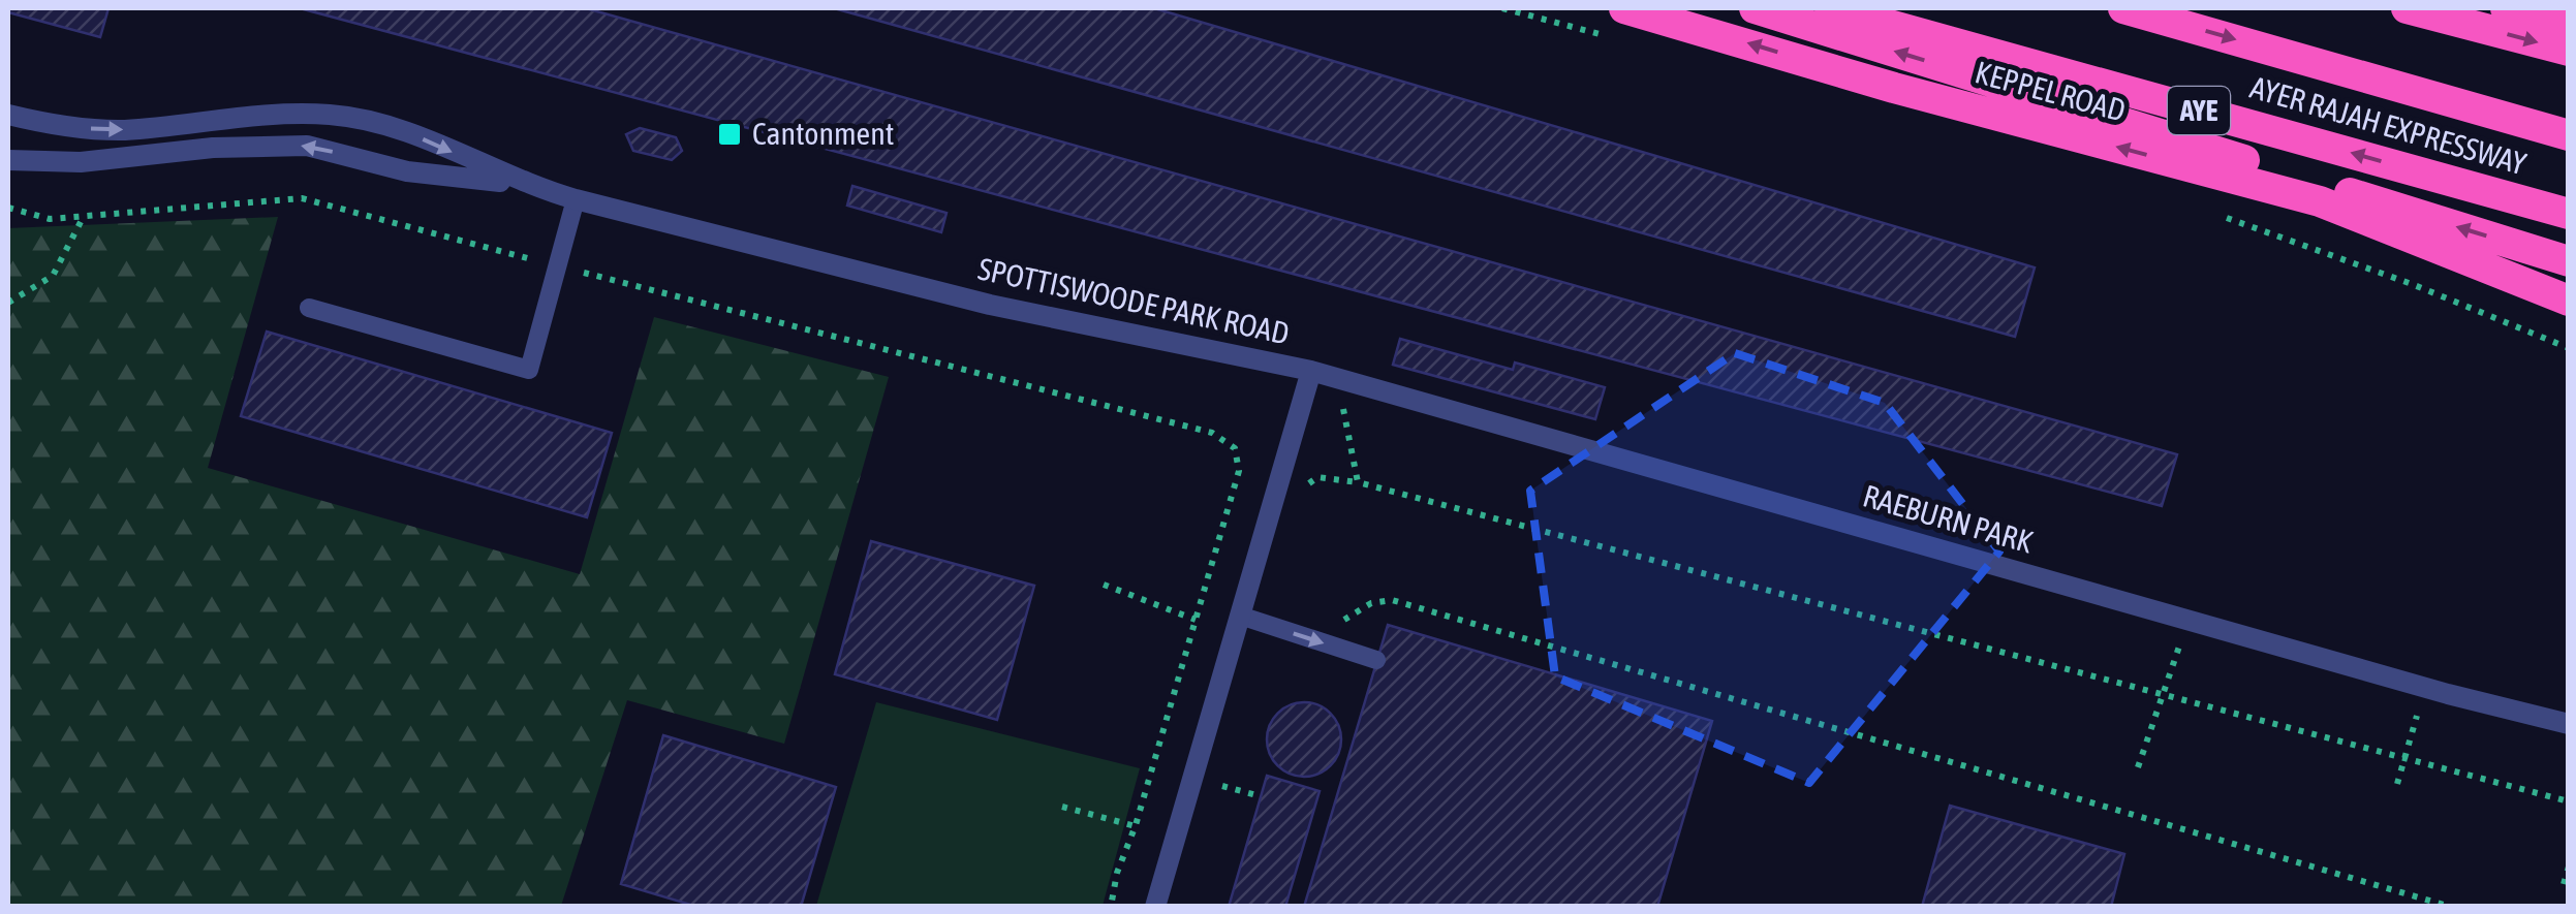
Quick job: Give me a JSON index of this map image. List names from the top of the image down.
{
  "streets": {
    "highway": ["KEPPEL ROAD", "AYE", "AYER RAJAH EXPRESSWAY"],
    "street": ["SPOTTISWOODE PARK ROAD", "RAEBURN PARK"]
  },
  "crossings": [
    ["SPOTTISWOODE PARK ROAD", "RAEBURN PARK"]
  ],
  "places": {
    "transit": ["Cantonment"]
  }
}
